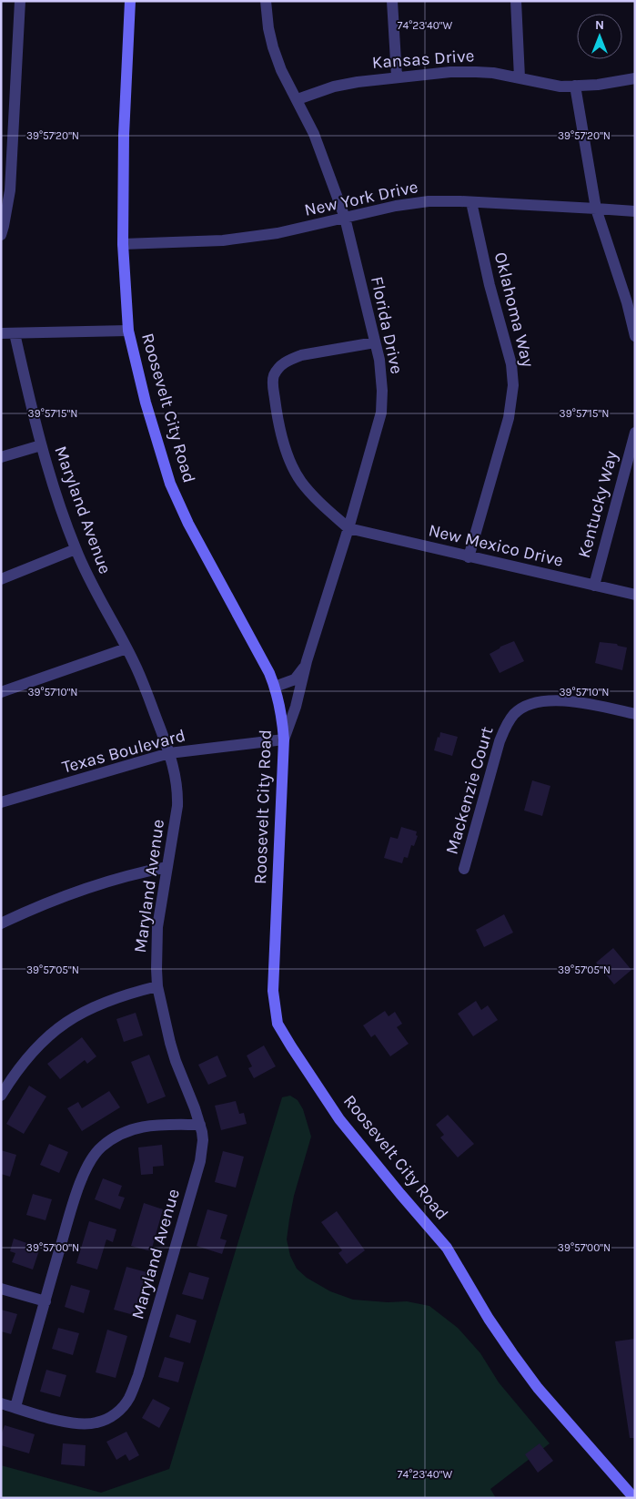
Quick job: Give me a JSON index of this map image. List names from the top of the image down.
{
  "streets": {
    "street": [
      "Kansas Drive",
      "New York Drive",
      "Oklahoma Way",
      "Florida Drive",
      "Roosevelt City Road",
      "Kentucky Way",
      "Maryland Avenue",
      "New Mexico Drive",
      "Texas Boulevard",
      "Mackenzie Court"
    ]
  },
  "crossings": [
    ["Kansas Drive", "Florida Drive"],
    ["New York Drive", "Oklahoma Way"],
    ["New York Drive", "Florida Drive"],
    ["New York Drive", "Roosevelt City Road"],
    ["Oklahoma Way", "New Mexico Drive"],
    ["Florida Drive", "Roosevelt City Road"],
    ["Florida Drive", "New Mexico Drive"],
    ["Florida Drive", "Texas Boulevard"],
    ["Roosevelt City Road", "Texas Boulevard"],
    ["Kentucky Way", "New Mexico Drive"],
    ["Maryland Avenue", "Texas Boulevard"]
  ],
  "north": "top",
  "coordinates": [
    "74°23'40\"W",
    "39°57'20\"N",
    "39°57'15\"N",
    "39°57'10\"N",
    "39°57'05\"N",
    "39°57'00\"N"
  ]
}
